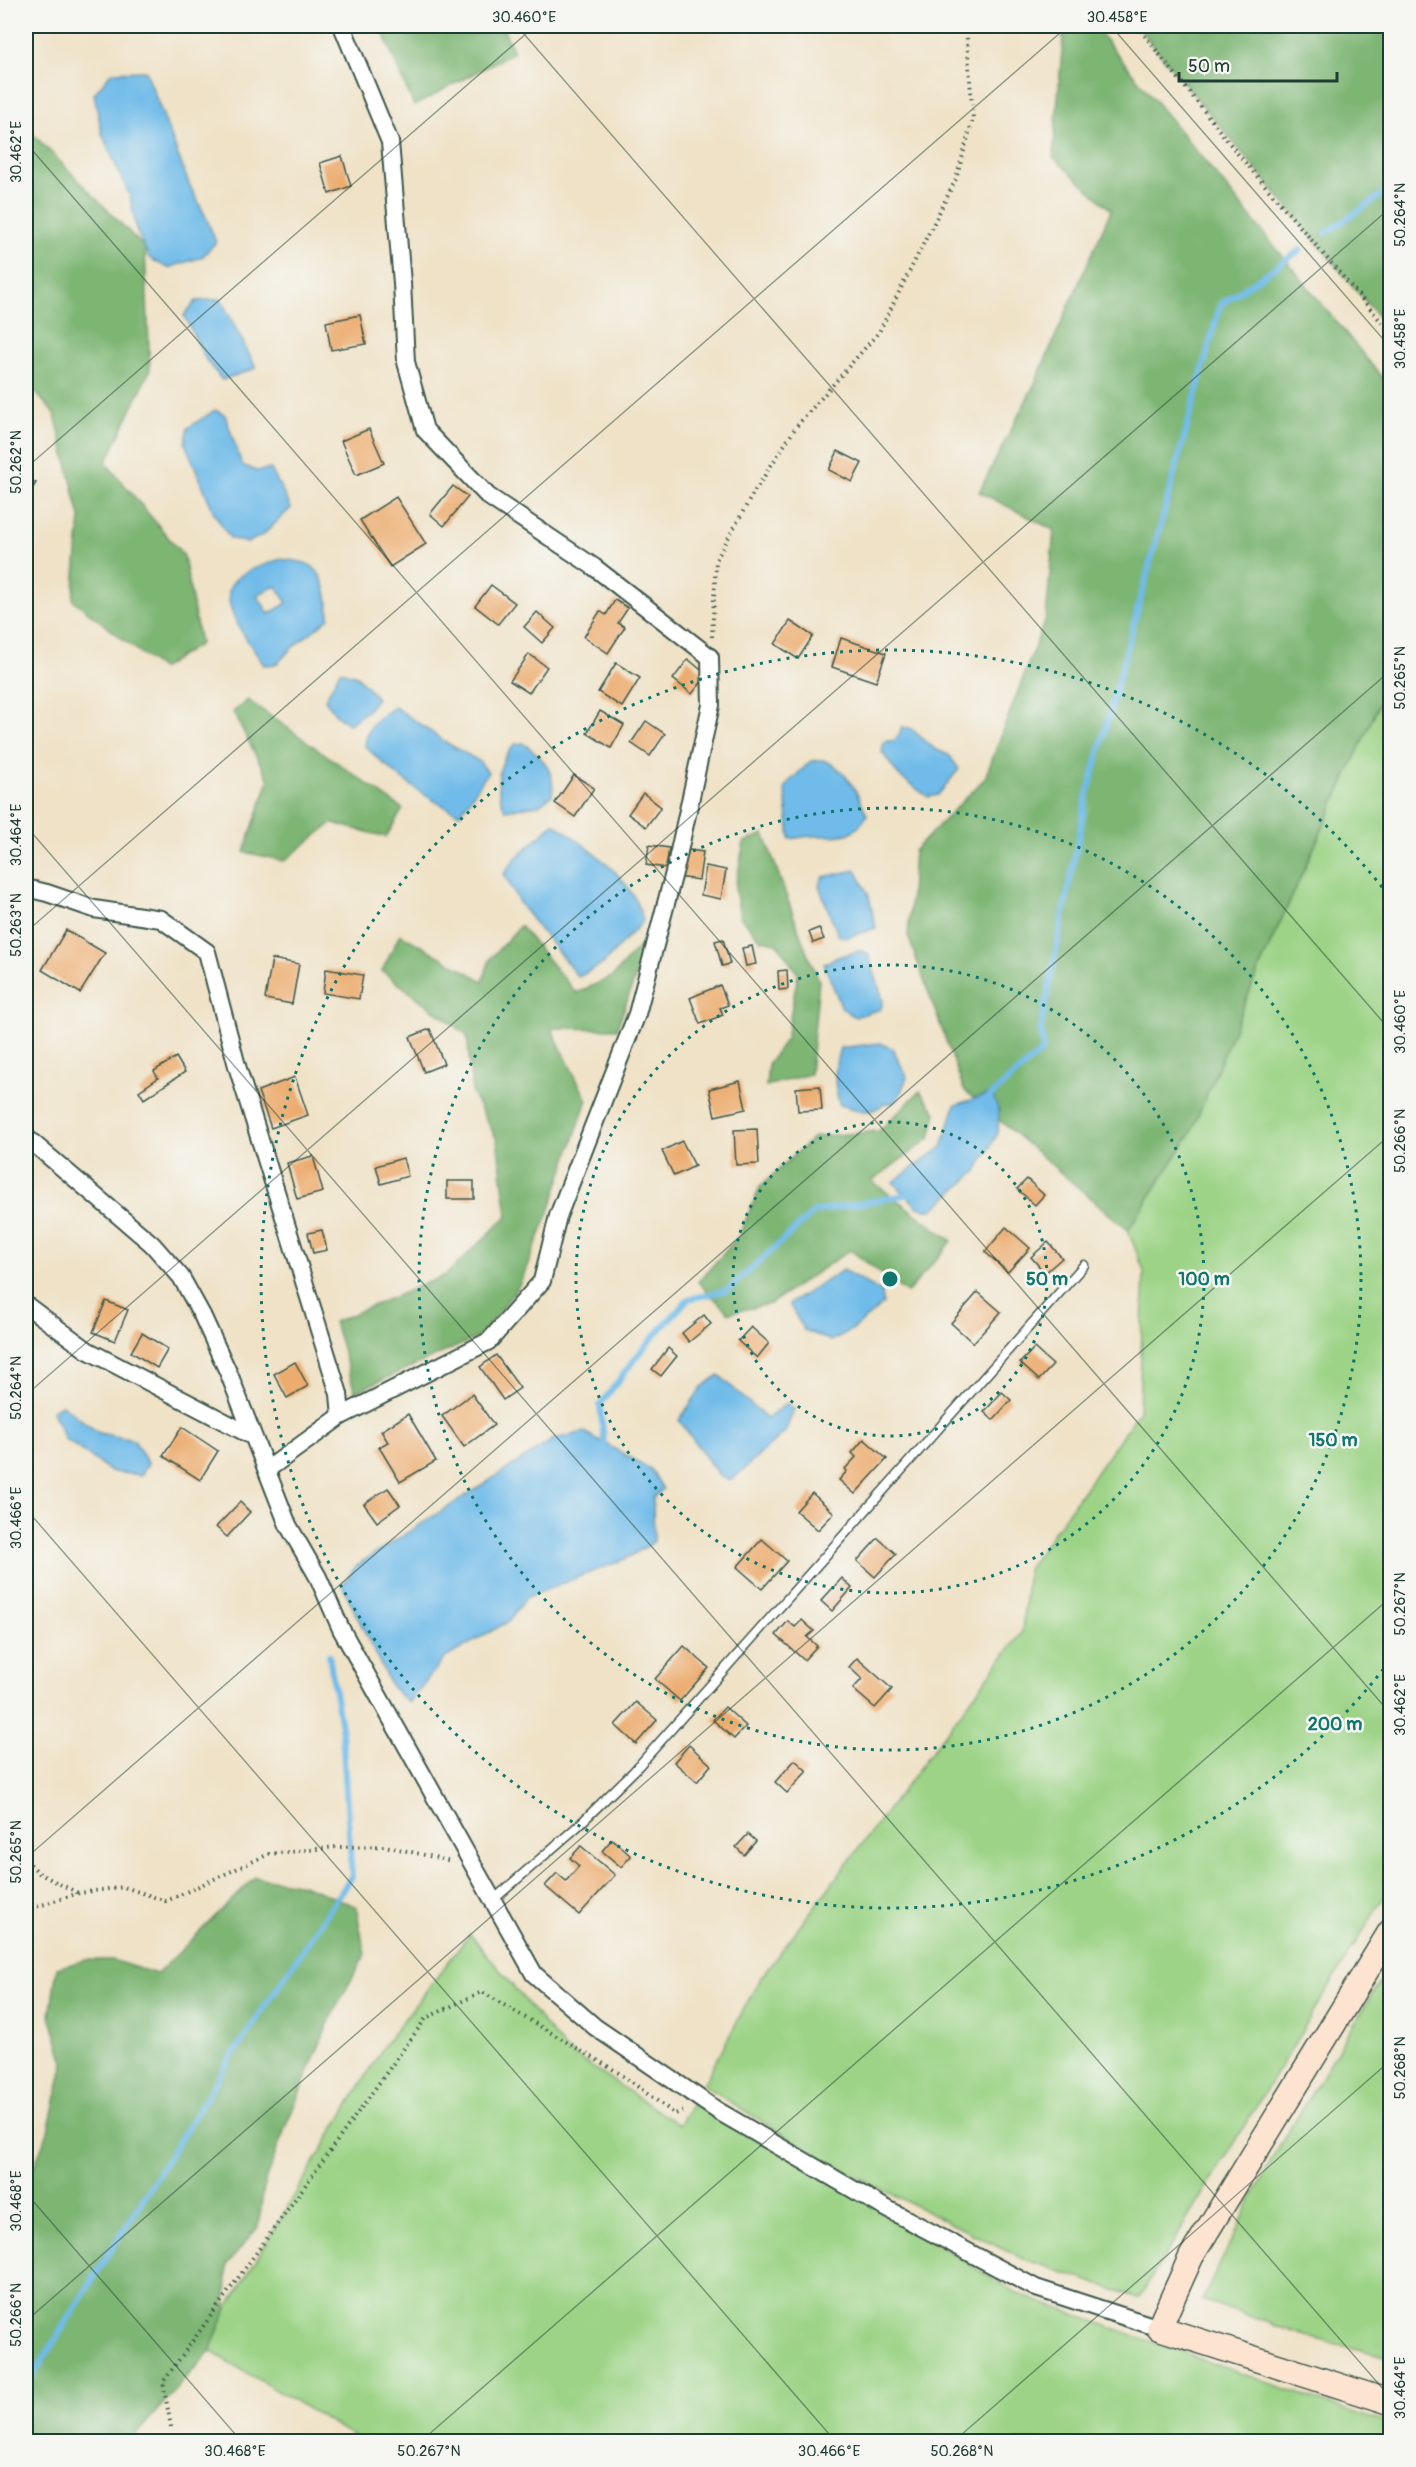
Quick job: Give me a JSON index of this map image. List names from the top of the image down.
{
  "scale_bar": "50 m",
  "coordinates": [
    "30.460°E",
    "30.458°E",
    "30.462°E",
    "50.264°N",
    "50.262°N",
    "50.265°N",
    "30.464°E",
    "50.263°N",
    "50.266°N",
    "30.466°E",
    "50.267°N",
    "50.268°N",
    "30.468°E"
  ],
  "rings": [
    "50 m",
    "100 m",
    "150 m",
    "200 m"
  ]
}
